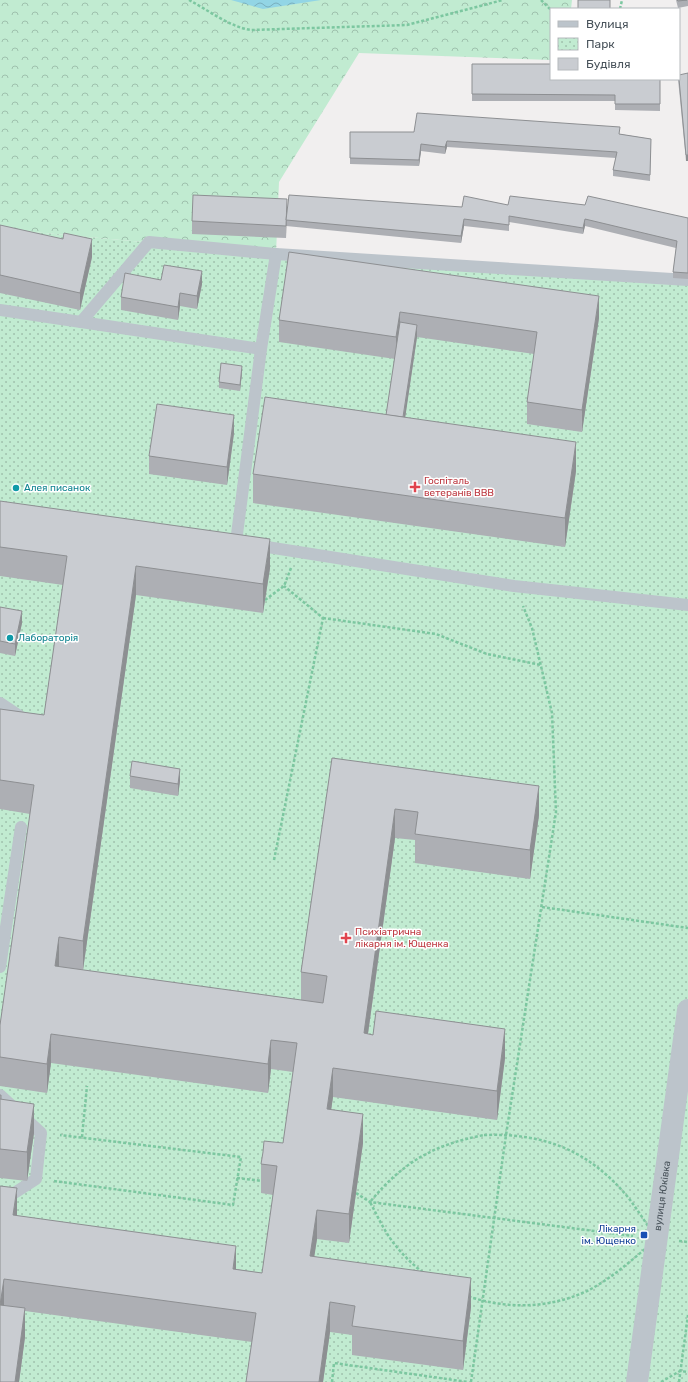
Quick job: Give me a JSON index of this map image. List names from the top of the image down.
{
  "streets": {
    "street": ["вулиця Юківка"]
  },
  "places": {
    "health": ["Госпіталь ветеранів ВВВ", "Психіатрична лікарня ім. Ющенка"],
    "other": ["Алея писанок", "Лабораторія"],
    "transit": ["Лікарня ім. Ющенко"]
  },
  "legend": ["Вулиця", "Парк", "Будівля"]
}
